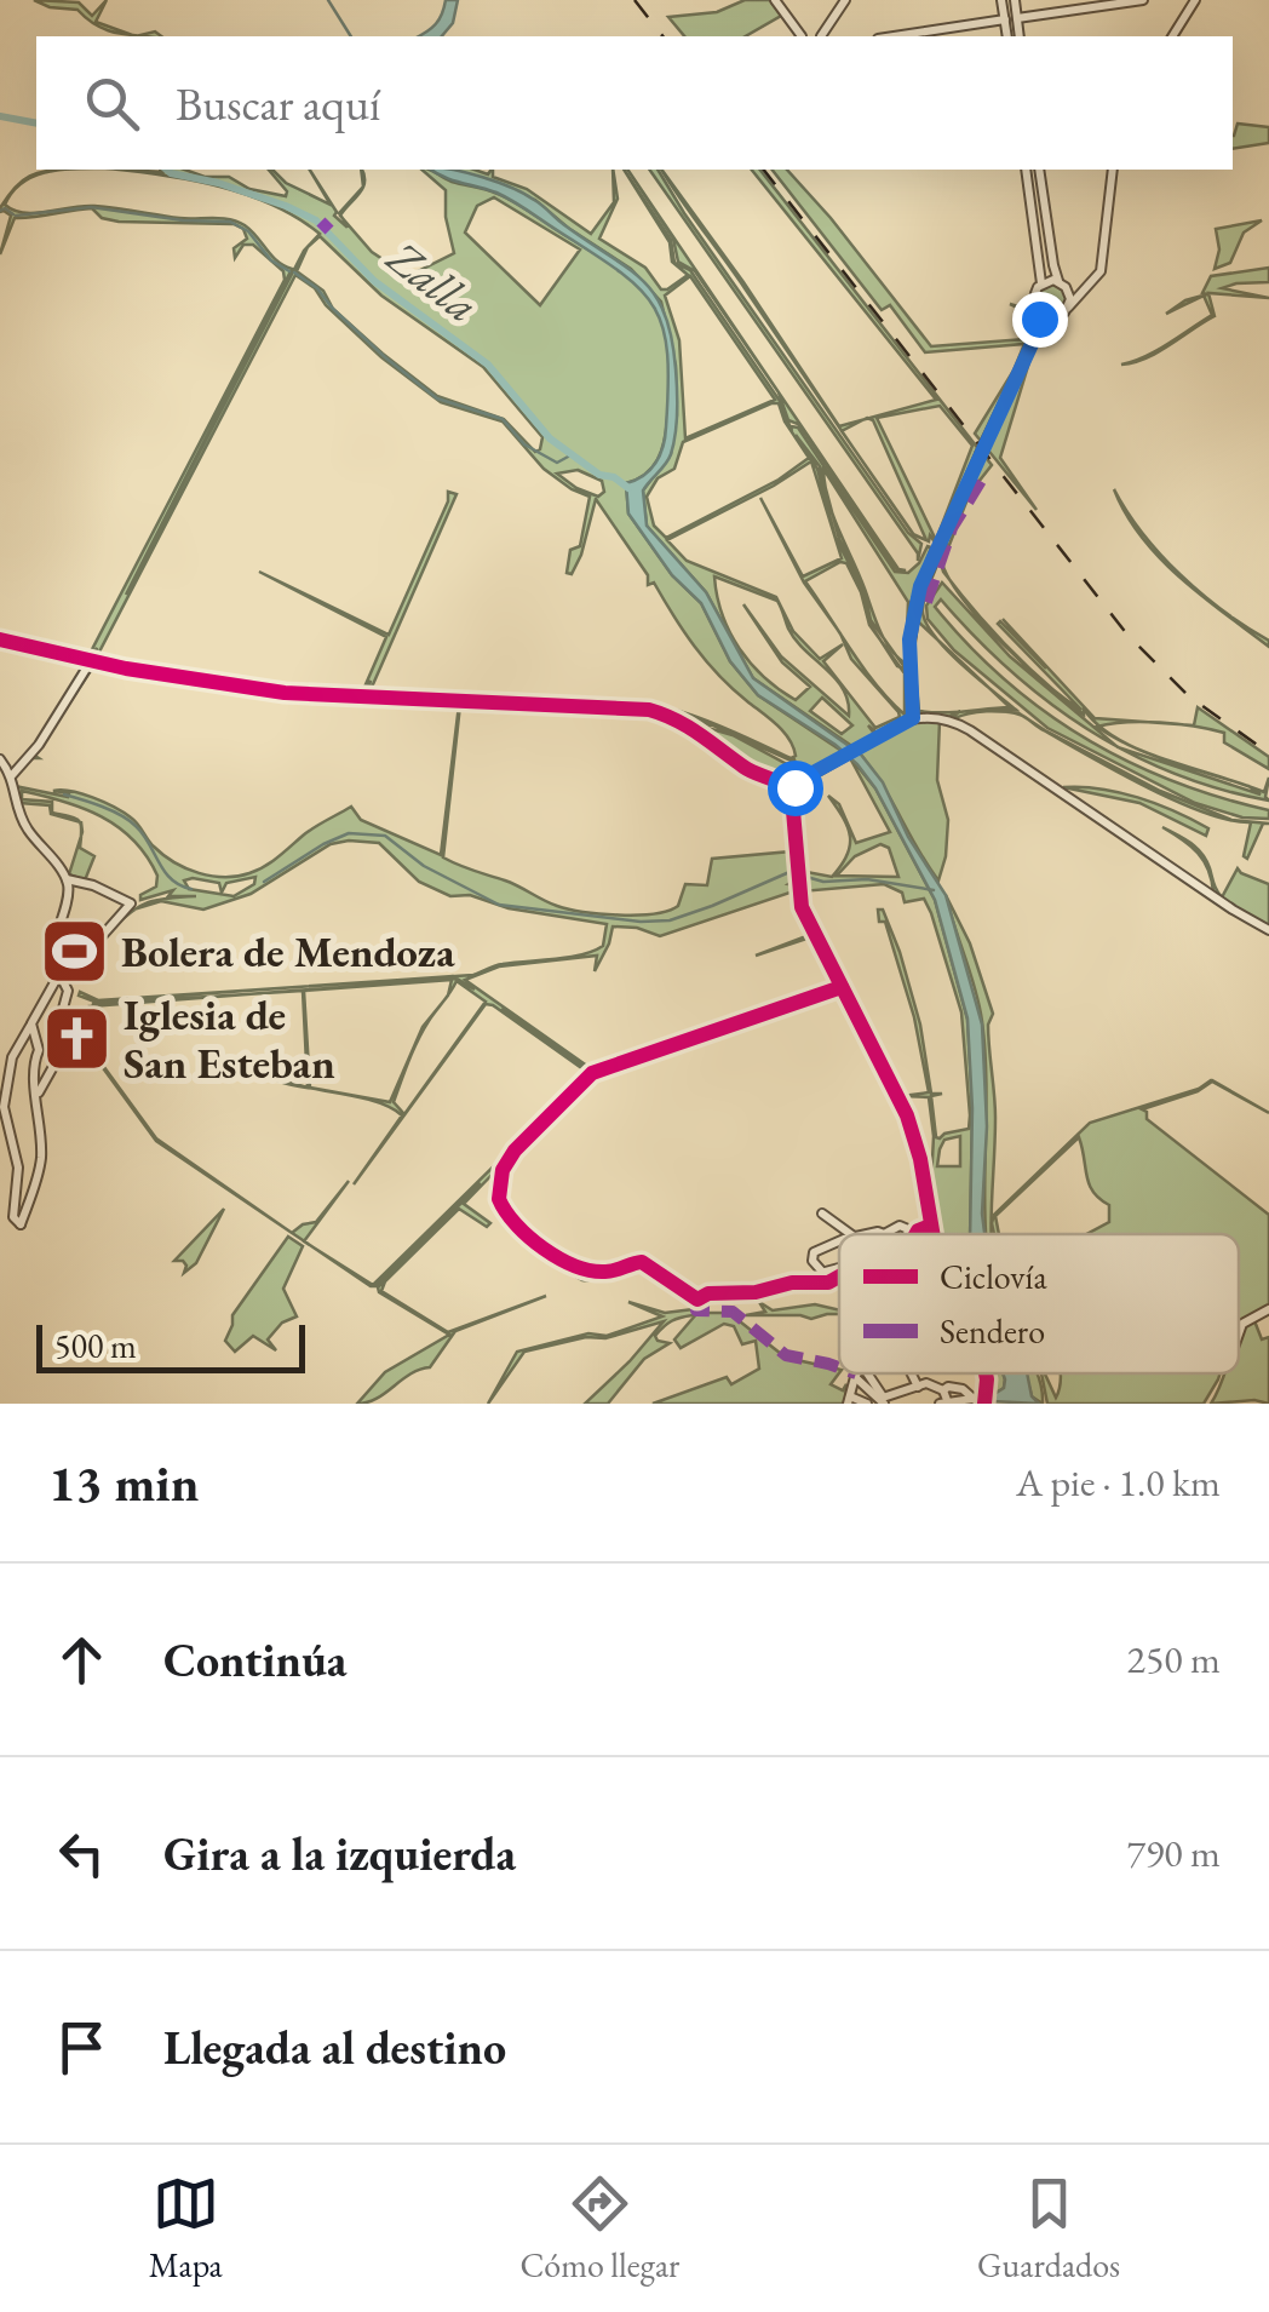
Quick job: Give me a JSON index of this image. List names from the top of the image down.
{
  "water": ["Zalla"],
  "places": {
    "sports": ["Bolera de Mendoza"],
    "church": ["Iglesia de San Esteban"]
  },
  "legend": ["Ciclovía", "Sendero"],
  "scale_bar": "500 m",
  "page": {
    "search": "Buscar aquí",
    "scale": "500 m",
    "heading": ["13 min", "A pie · 1.0 km"],
    "list": [
      ["Continúa", "250 m"],
      ["Gira a la izquierda", "790 m"],
      "Llegada al destino"
    ],
    "nav": ["Mapa", "Cómo llegar", "Guardados"]
  }
}
